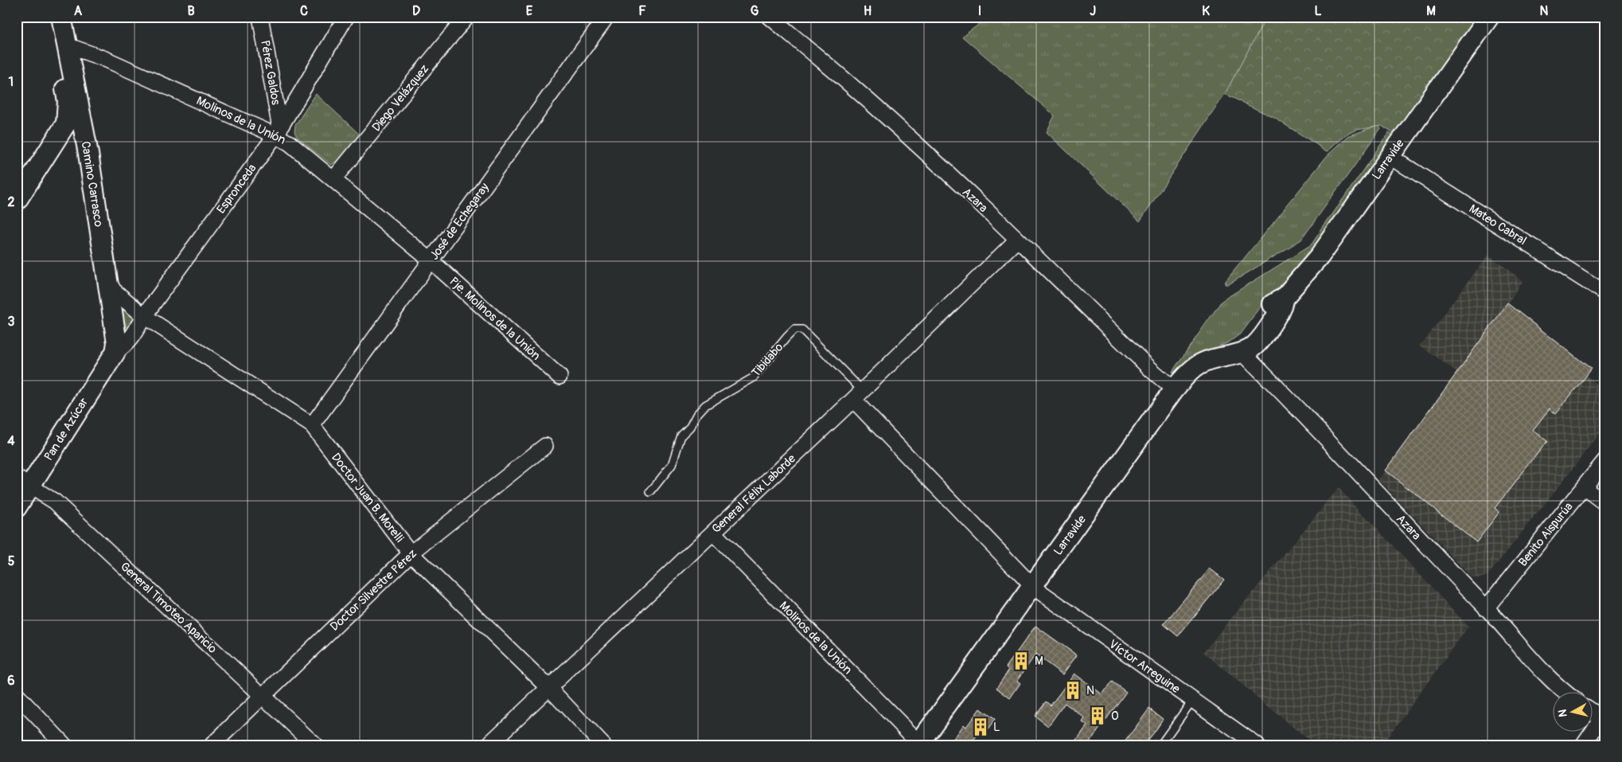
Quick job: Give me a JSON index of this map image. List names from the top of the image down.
{
  "streets": {
    "street": [
      "Pérez Galdos",
      "Diego Velázquez",
      "Molinos de la Unión",
      "Larravide",
      "Camino Carrasco",
      "Espronceda",
      "Azara",
      "José de Echegaray",
      "Mateo Cabral",
      "Pje. Molinos de la Unión",
      "Tibidabo",
      "Pan de Azúcar",
      "General Félix Laborde",
      "Doctor Juan B. Morelli",
      "Benito Aispurúa",
      "Doctor Silvestre Pérez",
      "General Timoteo Aparicio",
      "Víctor Arreguine"
    ]
  },
  "crossings": [
    ["Pérez Galdos", "Molinos de la Unión"],
    ["Pérez Galdos", "Espronceda"],
    ["Diego Velázquez", "Molinos de la Unión"],
    ["Molinos de la Unión", "Larravide"],
    ["Molinos de la Unión", "Camino Carrasco"],
    ["Molinos de la Unión", "Espronceda"],
    ["Molinos de la Unión", "José de Echegaray"],
    ["Molinos de la Unión", "Pje. Molinos de la Unión"],
    ["Molinos de la Unión", "General Félix Laborde"],
    ["Larravide", "Azara"],
    ["Larravide", "Mateo Cabral"],
    ["Larravide", "Tibidabo"],
    ["Larravide", "Víctor Arreguine"],
    ["Camino Carrasco", "Espronceda"],
    ["Camino Carrasco", "Pan de Azúcar"],
    ["Camino Carrasco", "Doctor Juan B. Morelli"],
    ["Espronceda", "Pan de Azúcar"],
    ["Espronceda", "Doctor Juan B. Morelli"],
    ["Azara", "General Félix Laborde"],
    ["Azara", "Benito Aispurúa"],
    ["José de Echegaray", "Pje. Molinos de la Unión"],
    ["José de Echegaray", "Doctor Juan B. Morelli"],
    ["Tibidabo", "General Félix Laborde"],
    ["Tibidabo", "Víctor Arreguine"],
    ["Pan de Azúcar", "General Timoteo Aparicio"],
    ["General Félix Laborde", "Doctor Juan B. Morelli"],
    ["Doctor Juan B. Morelli", "Doctor Silvestre Pérez"],
    ["Doctor Silvestre Pérez", "General Timoteo Aparicio"]
  ],
  "places": {
    "building": [
      "M",
      "N",
      "O",
      "L"
    ]
  },
  "north": "left",
  "grid": {
    "columns": [
      "A",
      "B",
      "C",
      "D",
      "E",
      "F",
      "G",
      "H",
      "I",
      "J",
      "K",
      "L",
      "M",
      "N"
    ],
    "rows": [
      "1",
      "2",
      "3",
      "4",
      "5",
      "6"
    ]
  }
}
